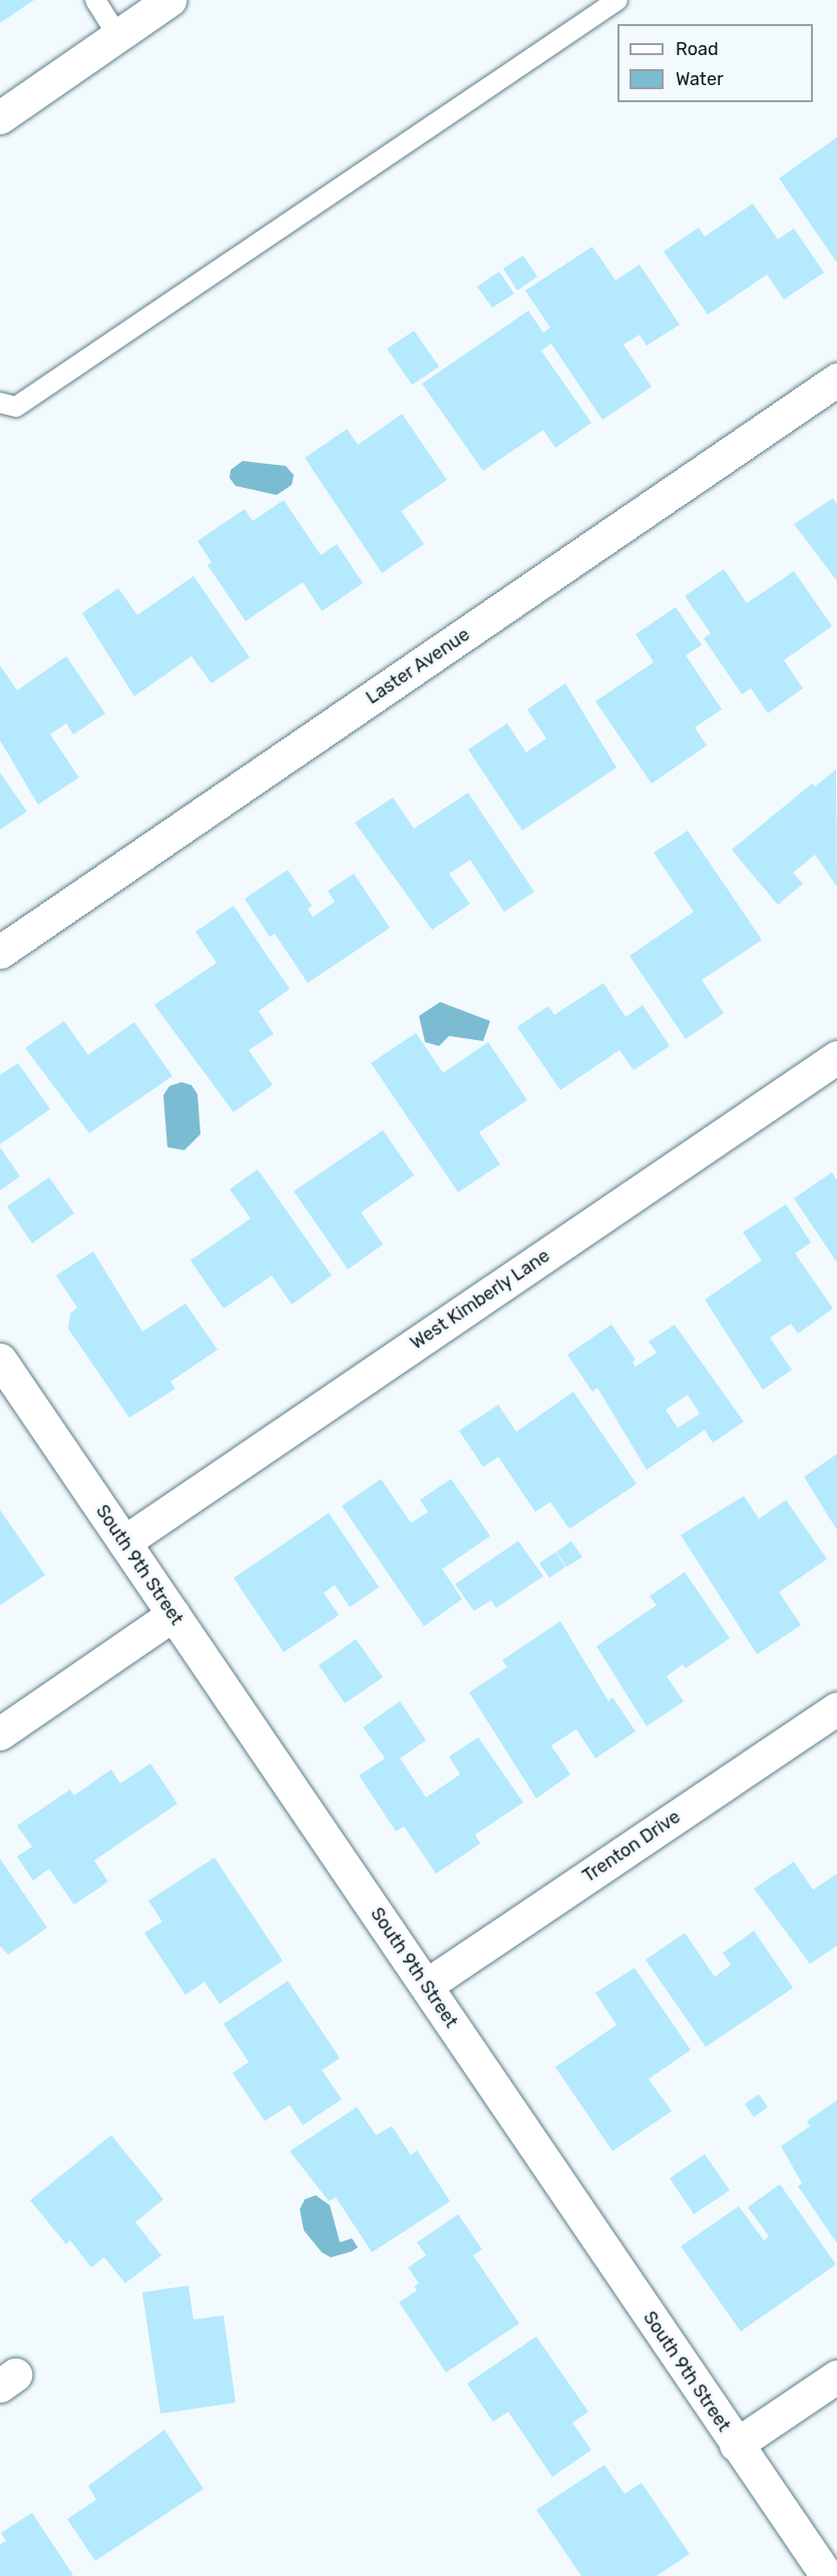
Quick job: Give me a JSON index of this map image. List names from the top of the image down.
{
  "streets": {
    "street": [
      "Laster Avenue",
      "West Kimberly Lane",
      "South 9th Street",
      "Trenton Drive"
    ]
  },
  "crossings": [
    ["West Kimberly Lane", "South 9th Street"],
    ["South 9th Street", "Trenton Drive"]
  ],
  "legend": ["Road", "Water"]
}
